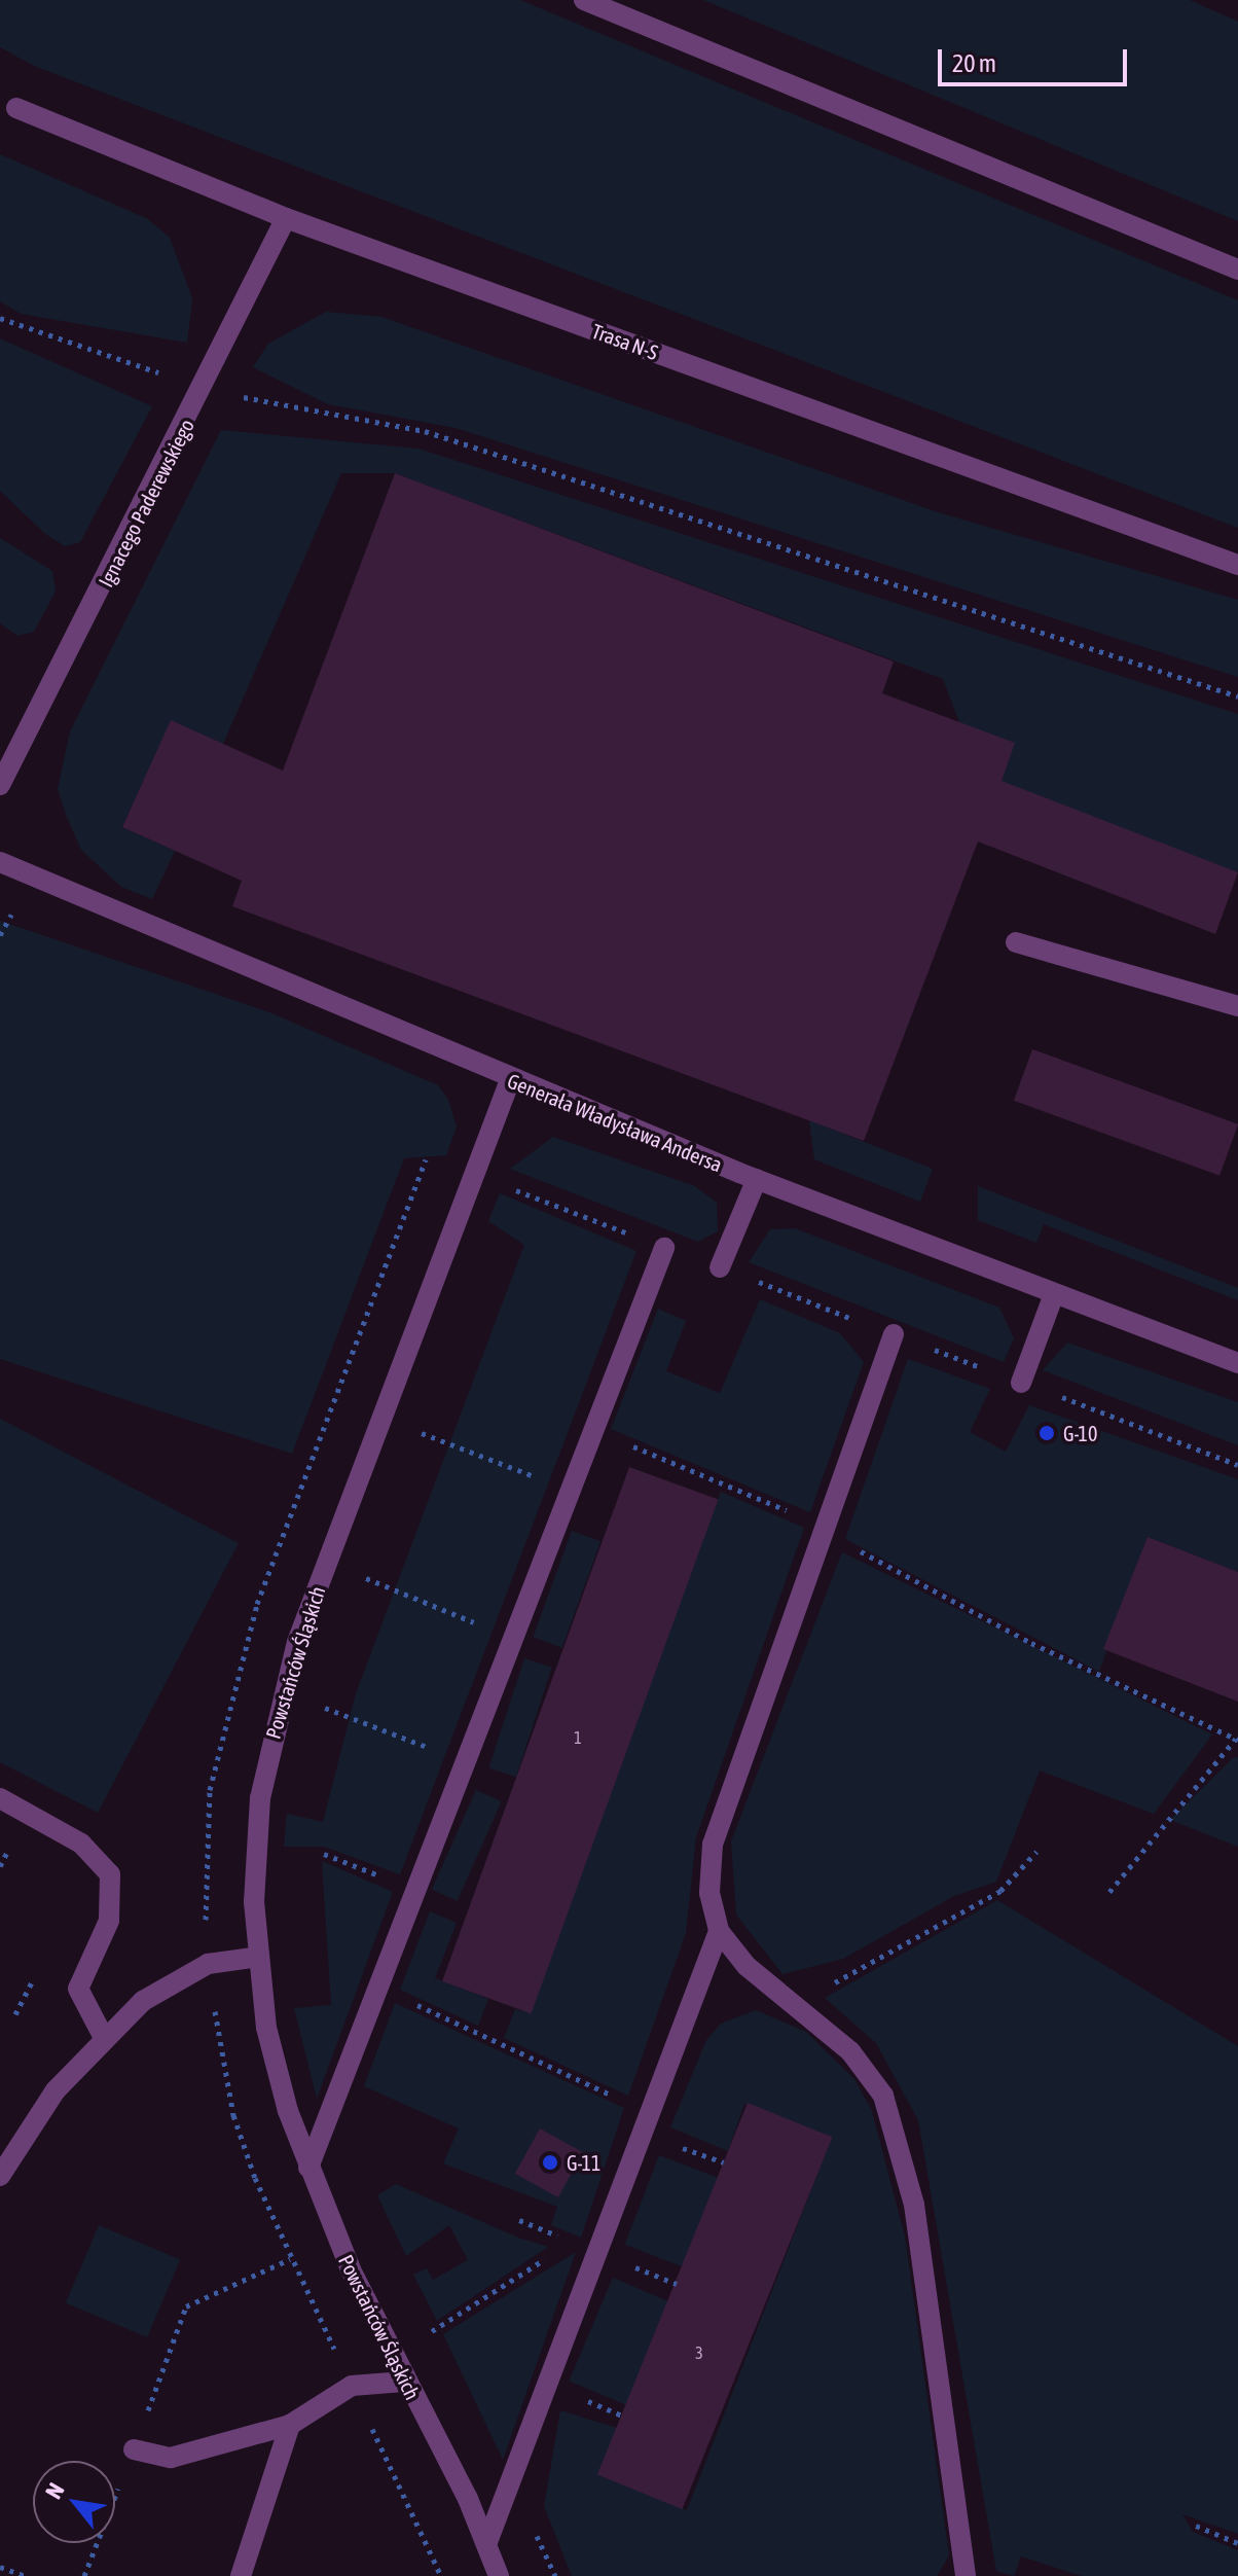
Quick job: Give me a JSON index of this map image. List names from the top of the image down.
{
  "streets": {
    "street": [
      "Trasa N-S",
      "Ignacego Paderewskiego",
      "Generała Władysława Andersa",
      "Powstańców Śląskich"
    ]
  },
  "crossings": [
    ["Trasa N-S", "Ignacego Paderewskiego"],
    ["Generała Władysława Andersa", "Powstańców Śląskich"]
  ],
  "places": ["G-10", "G-11"],
  "house_numbers": ["1", "3"],
  "scale_bar": "20 m",
  "north": "top left"
}
